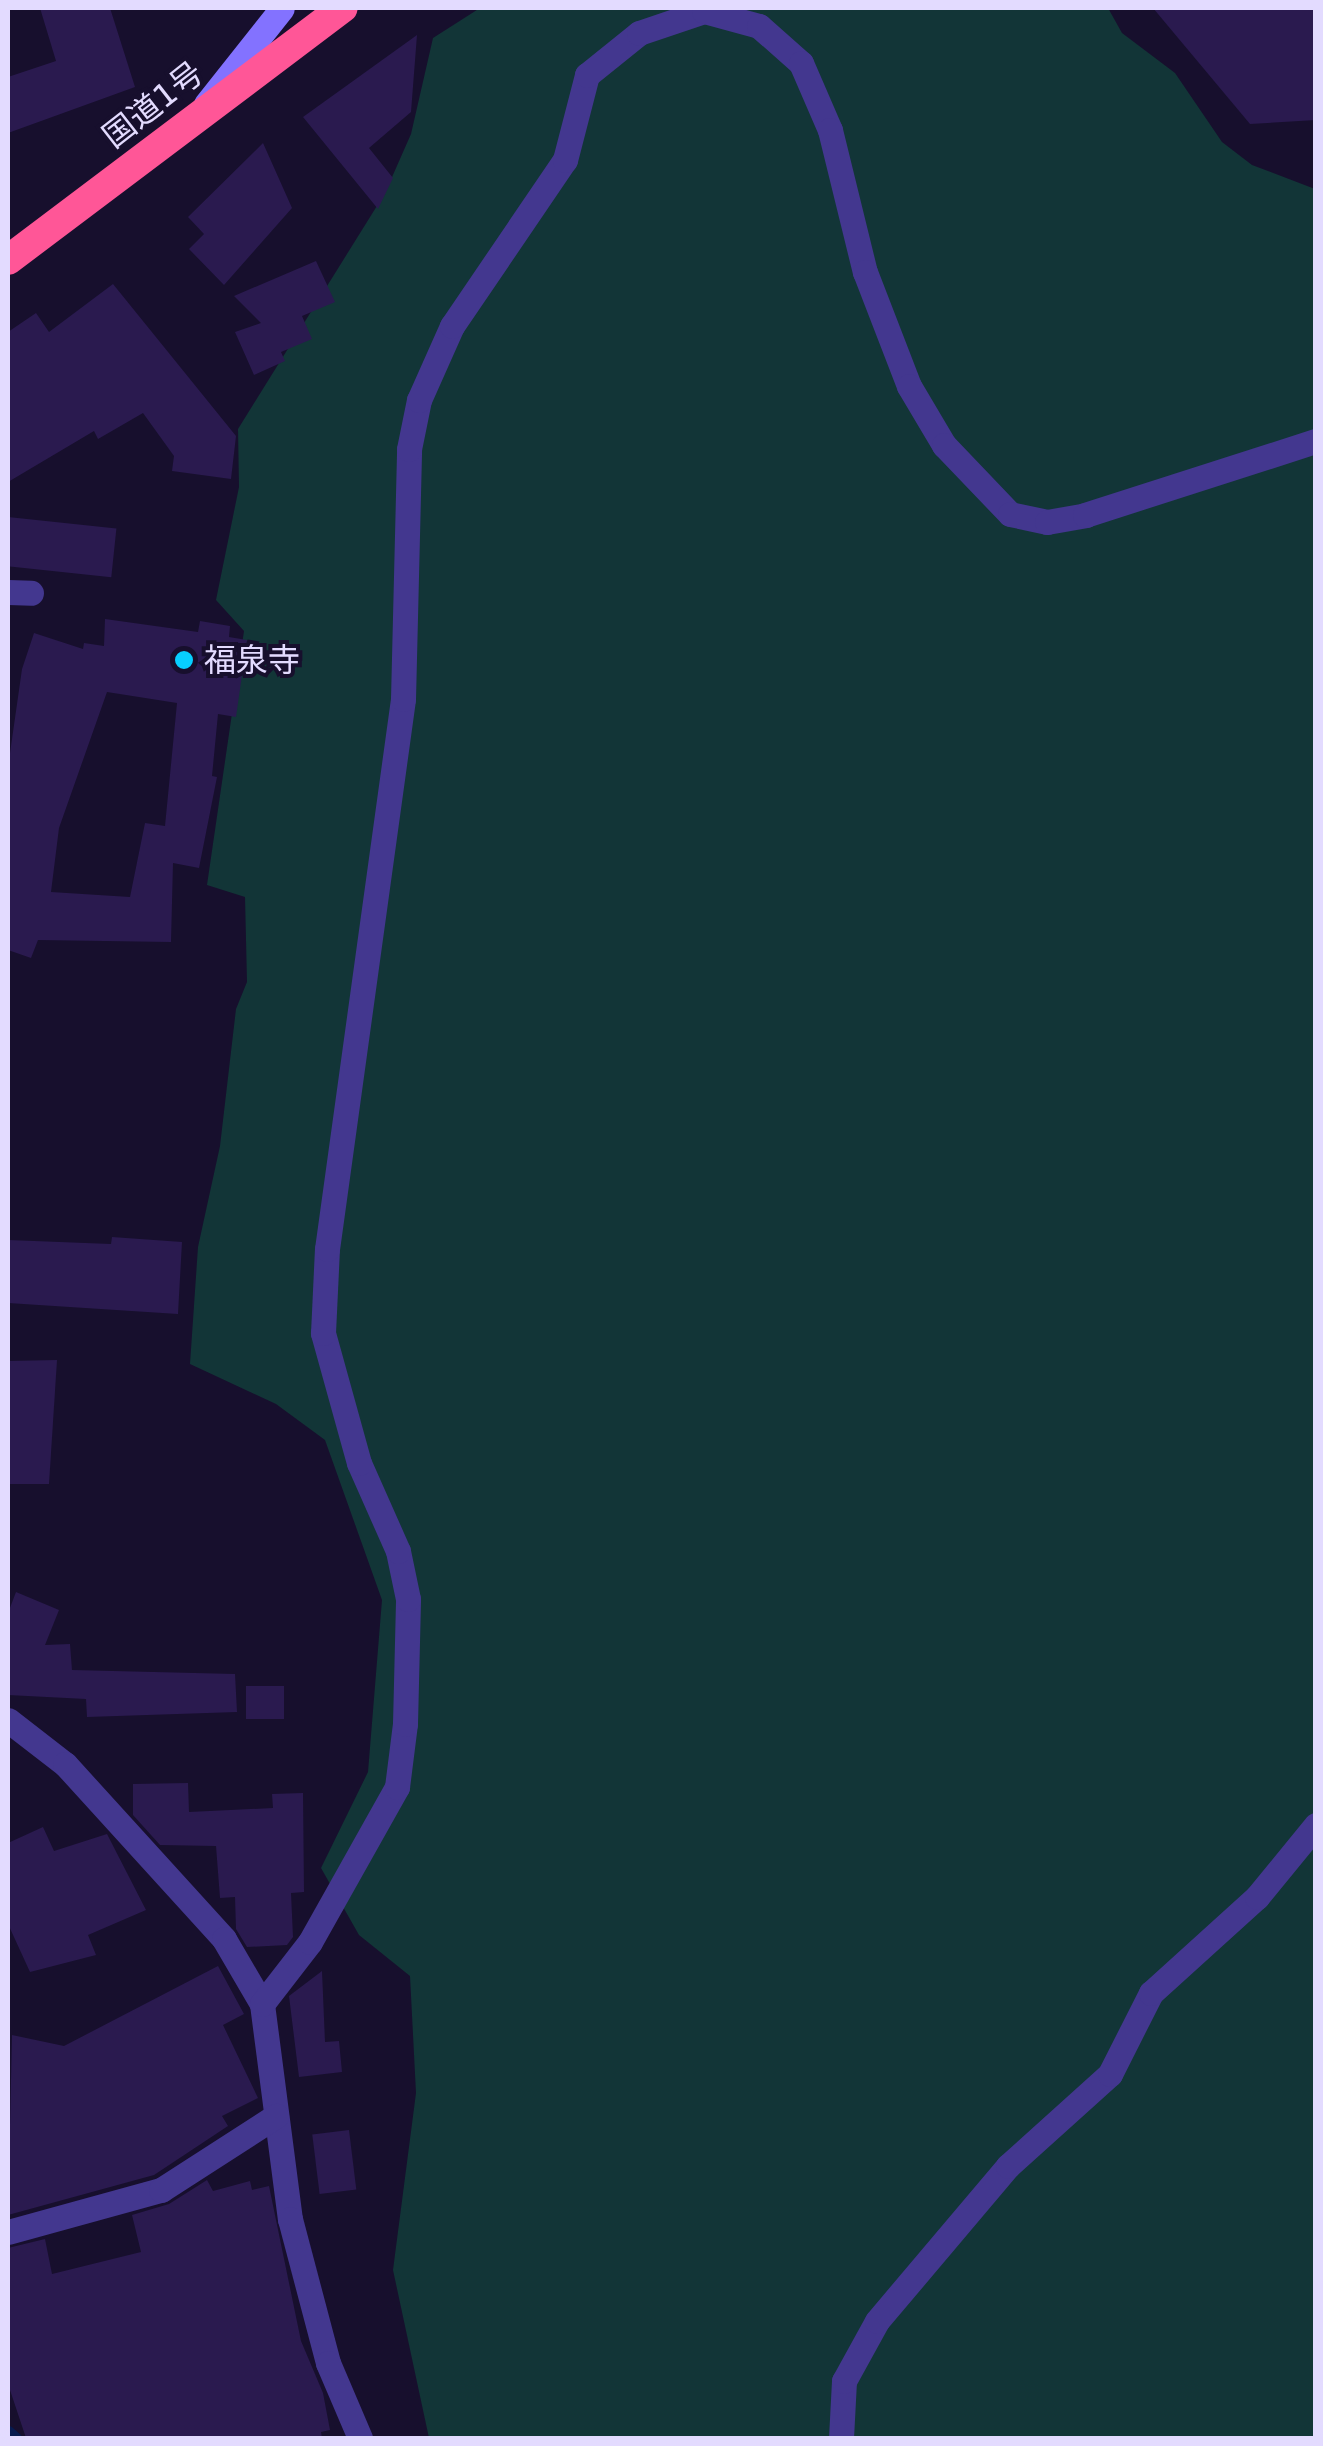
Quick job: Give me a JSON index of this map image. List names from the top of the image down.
{
  "streets": {
    "highway": ["国道1号"]
  },
  "places": ["福泉寺"]
}
